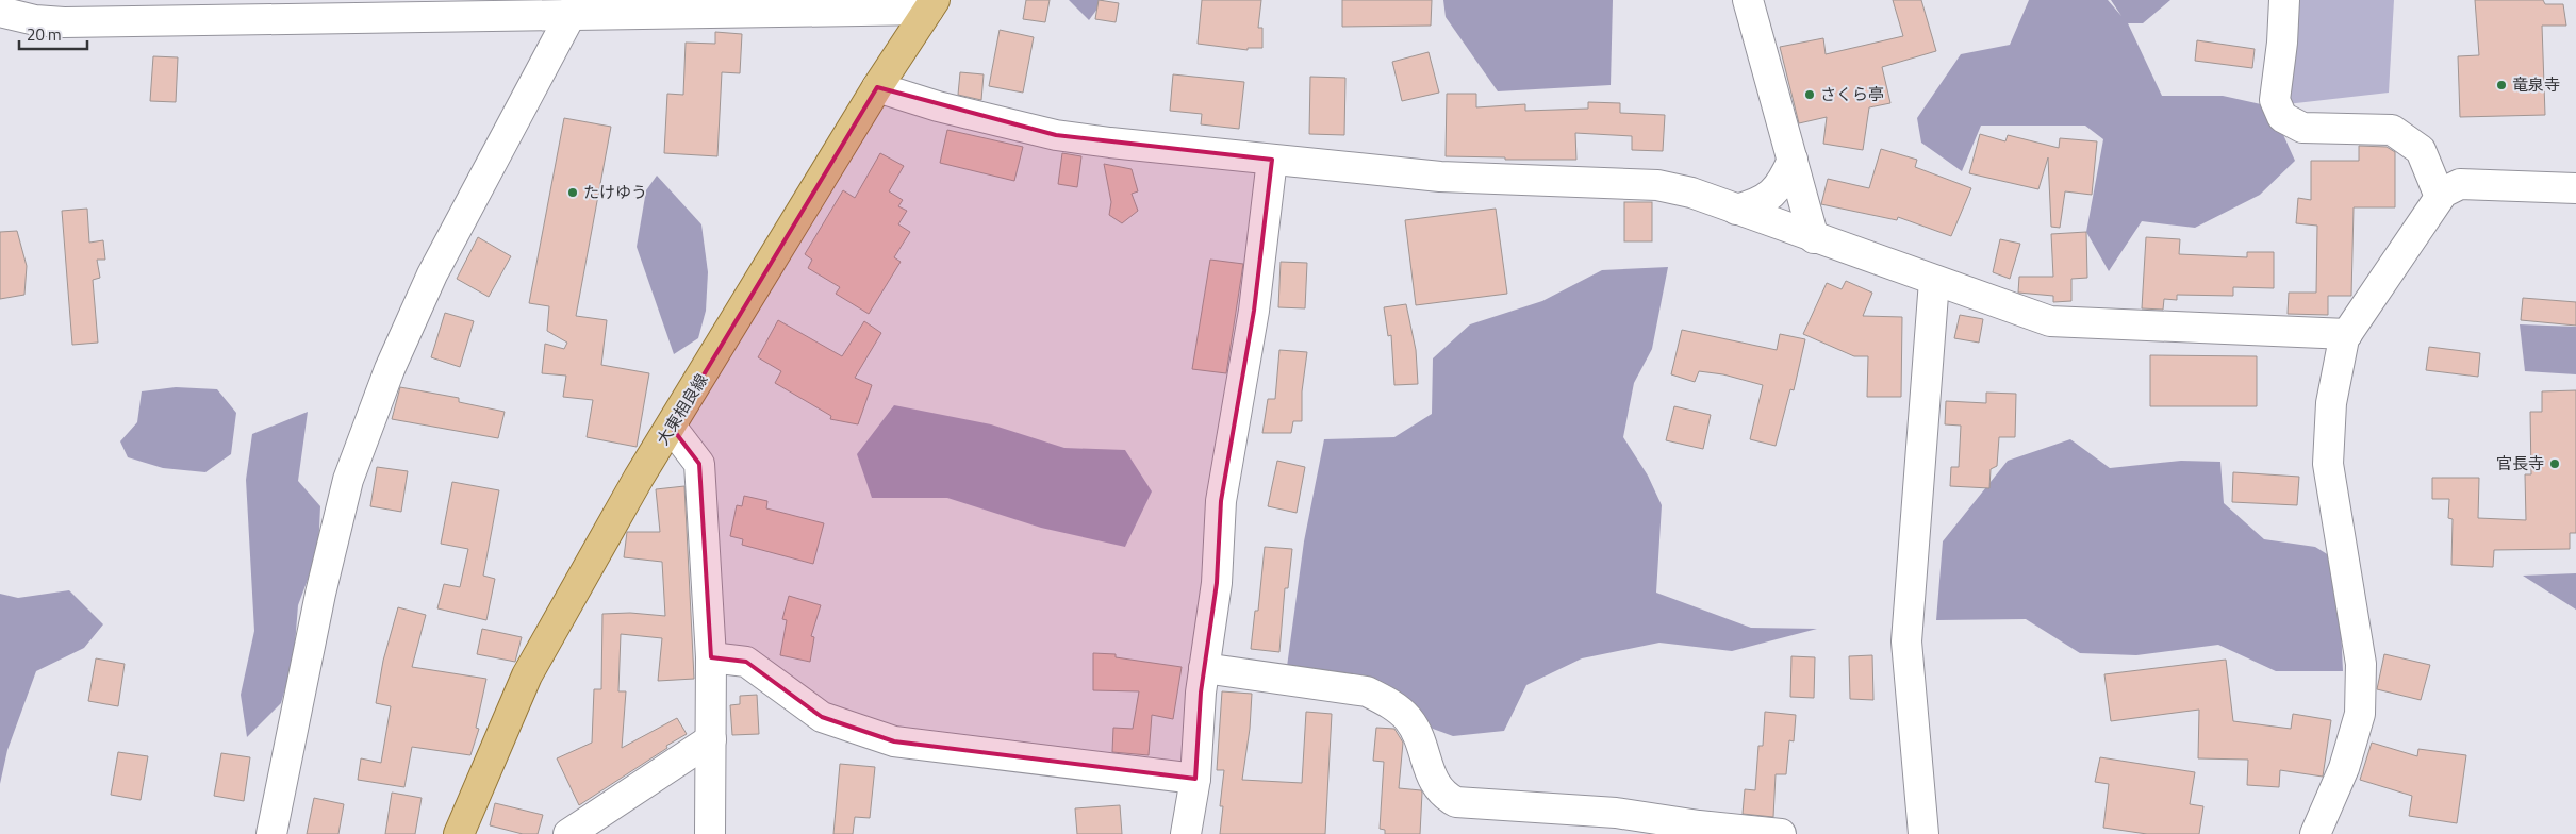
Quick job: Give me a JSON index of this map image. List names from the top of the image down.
{
  "streets": {
    "main road": ["大東相良線"]
  },
  "places": [
    "竜泉寺",
    "さくら亭",
    "たけゆう",
    "官長寺"
  ],
  "scale_bar": "20 m"
}
